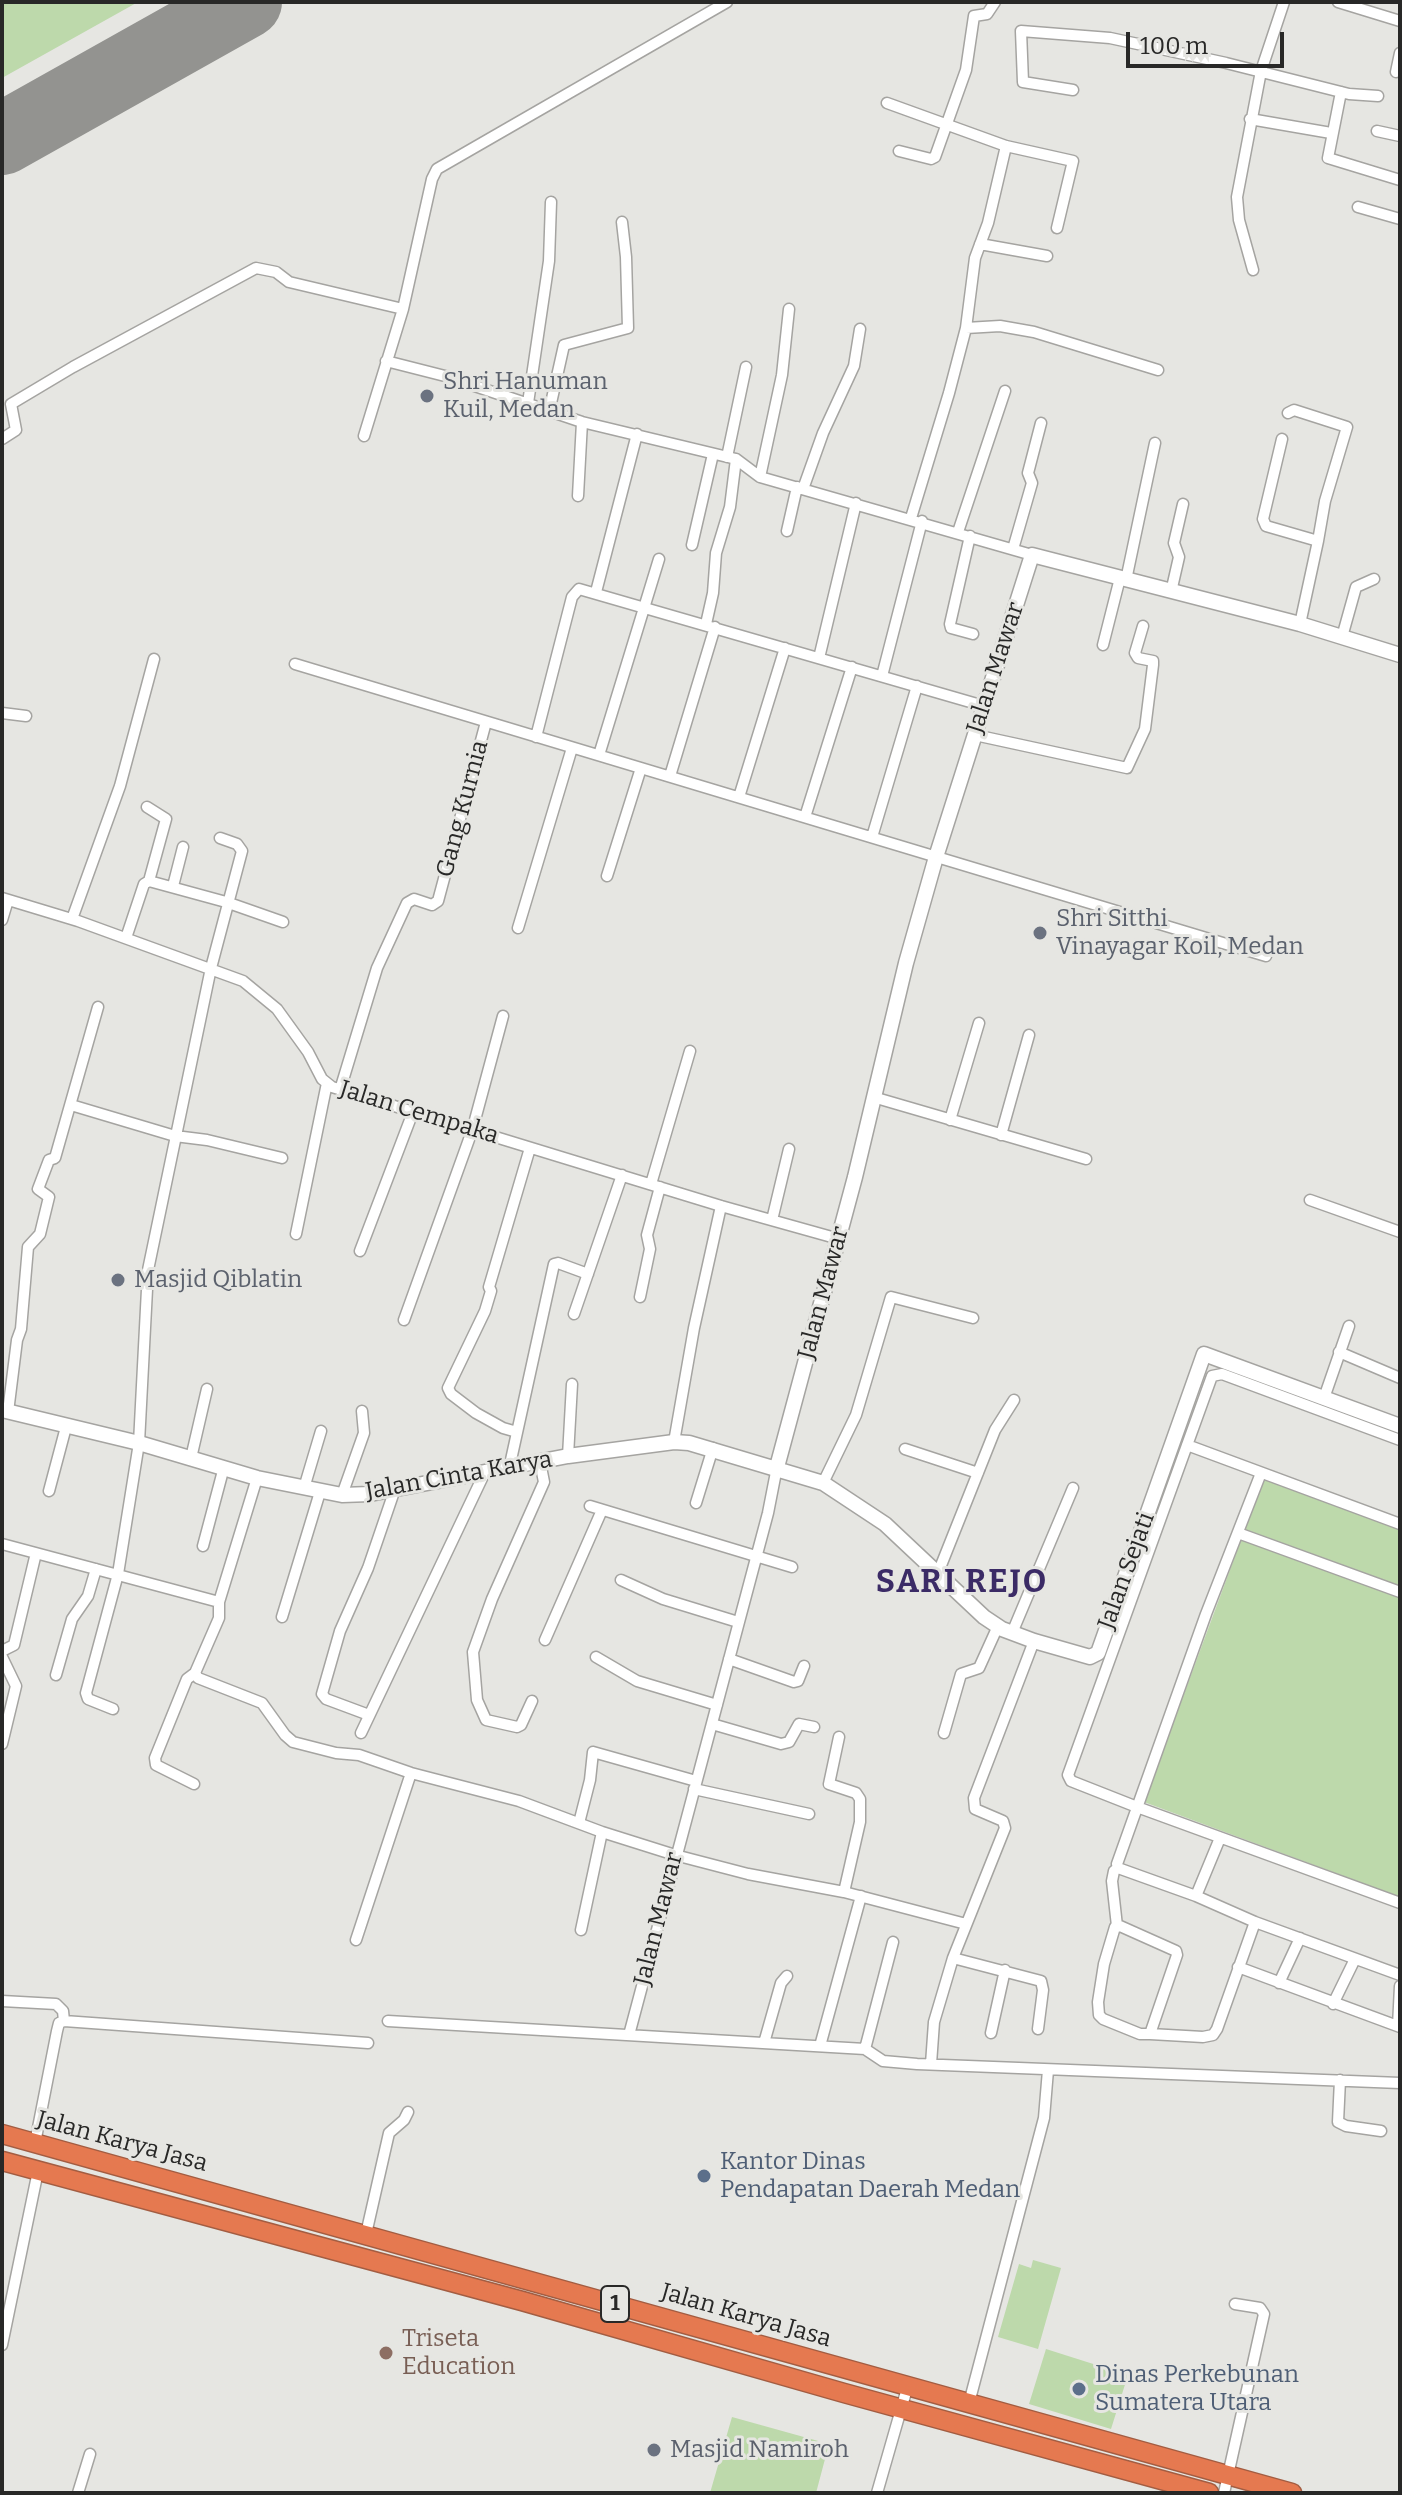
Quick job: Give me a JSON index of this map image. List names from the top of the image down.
{
  "streets": {
    "highway": ["Jalan Karya Jasa", "1"],
    "street": [
      "Jalan Mawar",
      "Gang Kurnia",
      "Jalan Cempaka",
      "Jalan Cinta Karya",
      "Jalan Sejati"
    ]
  },
  "crossings": [
    ["Jalan Mawar", "Jalan Cempaka"],
    ["Jalan Mawar", "Jalan Cinta Karya"],
    ["Jalan Mawar", "Jalan Sejati"],
    ["Gang Kurnia", "Jalan Cempaka"],
    ["Jalan Cinta Karya", "Jalan Sejati"]
  ],
  "districts": ["SARI REJO"],
  "places": [
    "Shri Hanuman Kuil, Medan",
    "Shri Sitthi Vinayagar Koil, Medan",
    "Masjid Qiblatin",
    "Kantor Dinas Pendapatan Daerah Medan",
    "Triseta Education",
    "Dinas Perkebunan Sumatera Utara",
    "Masjid Namiroh"
  ],
  "scale_bar": "100 m"
}
